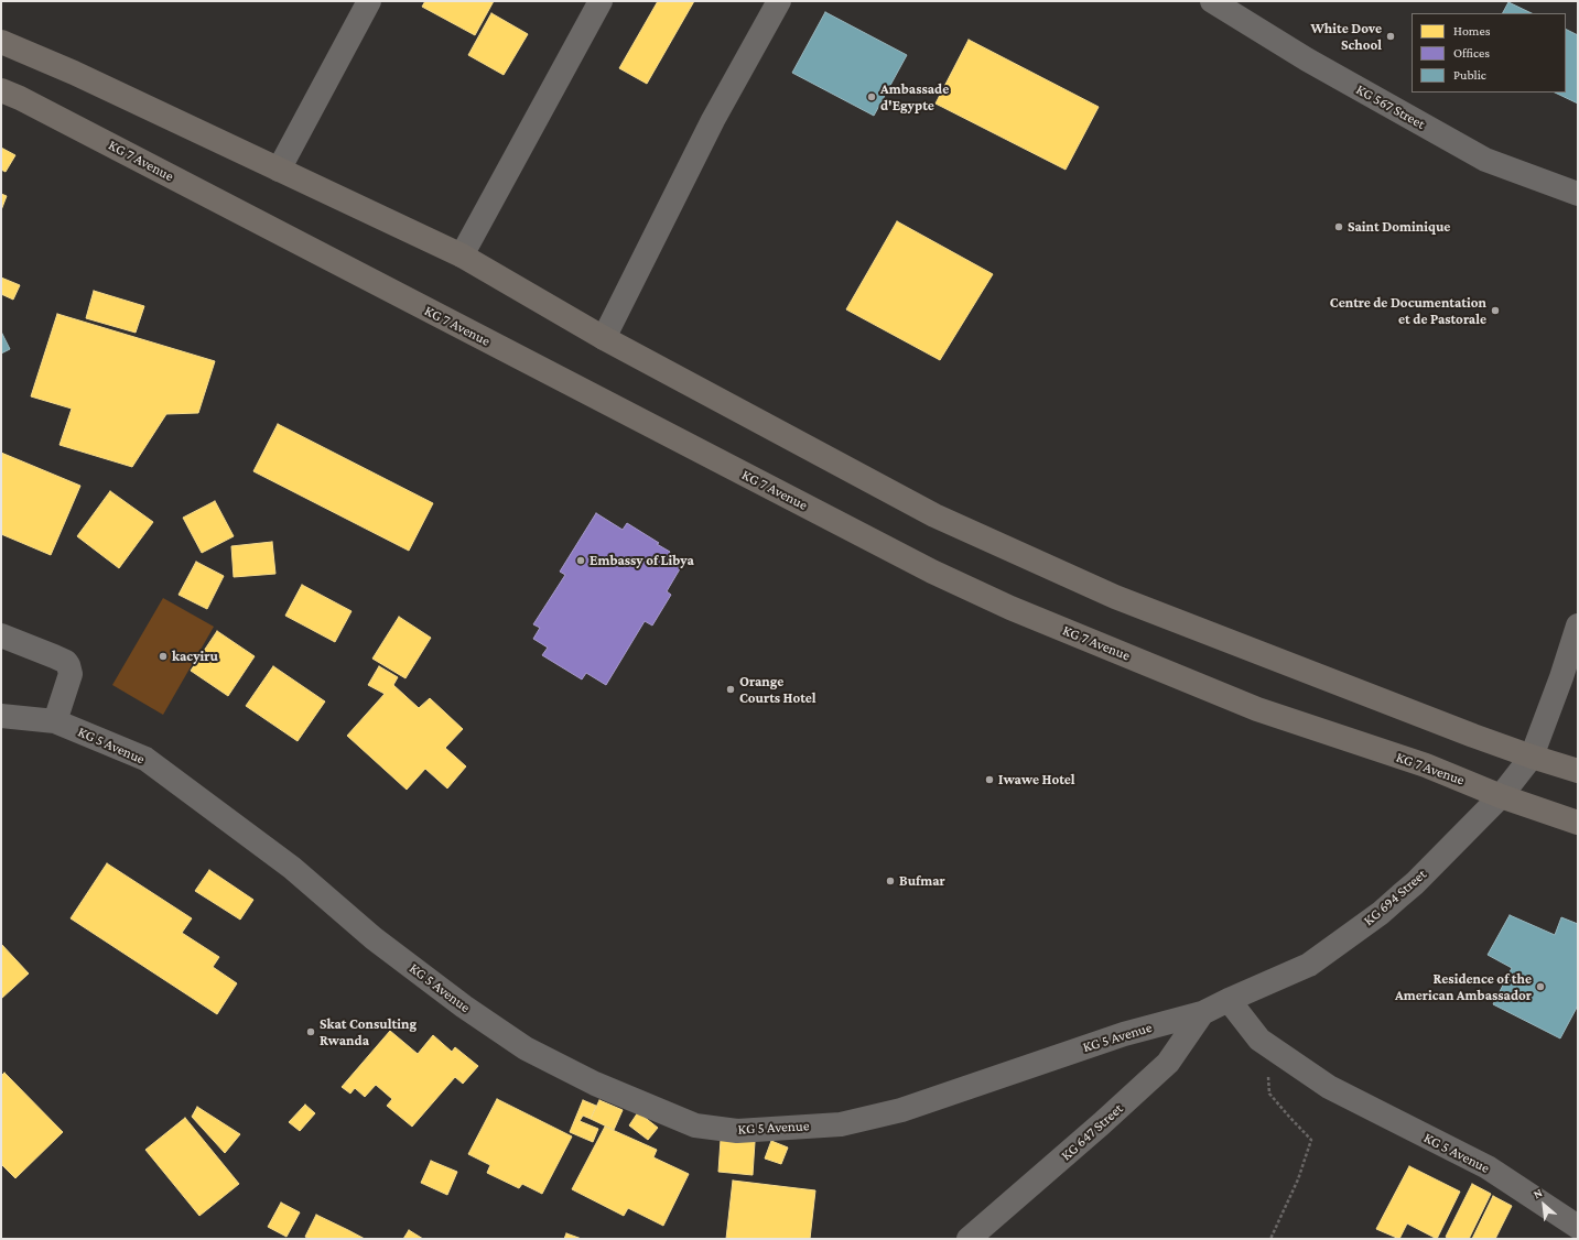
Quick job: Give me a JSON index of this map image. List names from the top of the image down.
{
  "streets": {
    "main road": ["KG 7 Avenue"],
    "street": [
      "KG 567 Street",
      "KG 5 Avenue",
      "KG 694 Street",
      "KG 647 Street"
    ]
  },
  "crossings": [
    ["KG 7 Avenue", "KG 694 Street"],
    ["KG 5 Avenue", "KG 694 Street"],
    ["KG 5 Avenue", "KG 647 Street"]
  ],
  "places": [
    "White Dove School",
    "Ambassade d'Egypte",
    "Saint Dominique",
    "Centre de Documentation et de Pastorale",
    "Embassy of Libya",
    "kacyiru",
    "Orange Courts Hotel",
    "Iwawe Hotel",
    "Bufmar",
    "Residence of the American Ambassador",
    "Skat Consulting Rwanda"
  ],
  "legend": ["Homes", "Offices", "Public"],
  "north": "top left"
}
